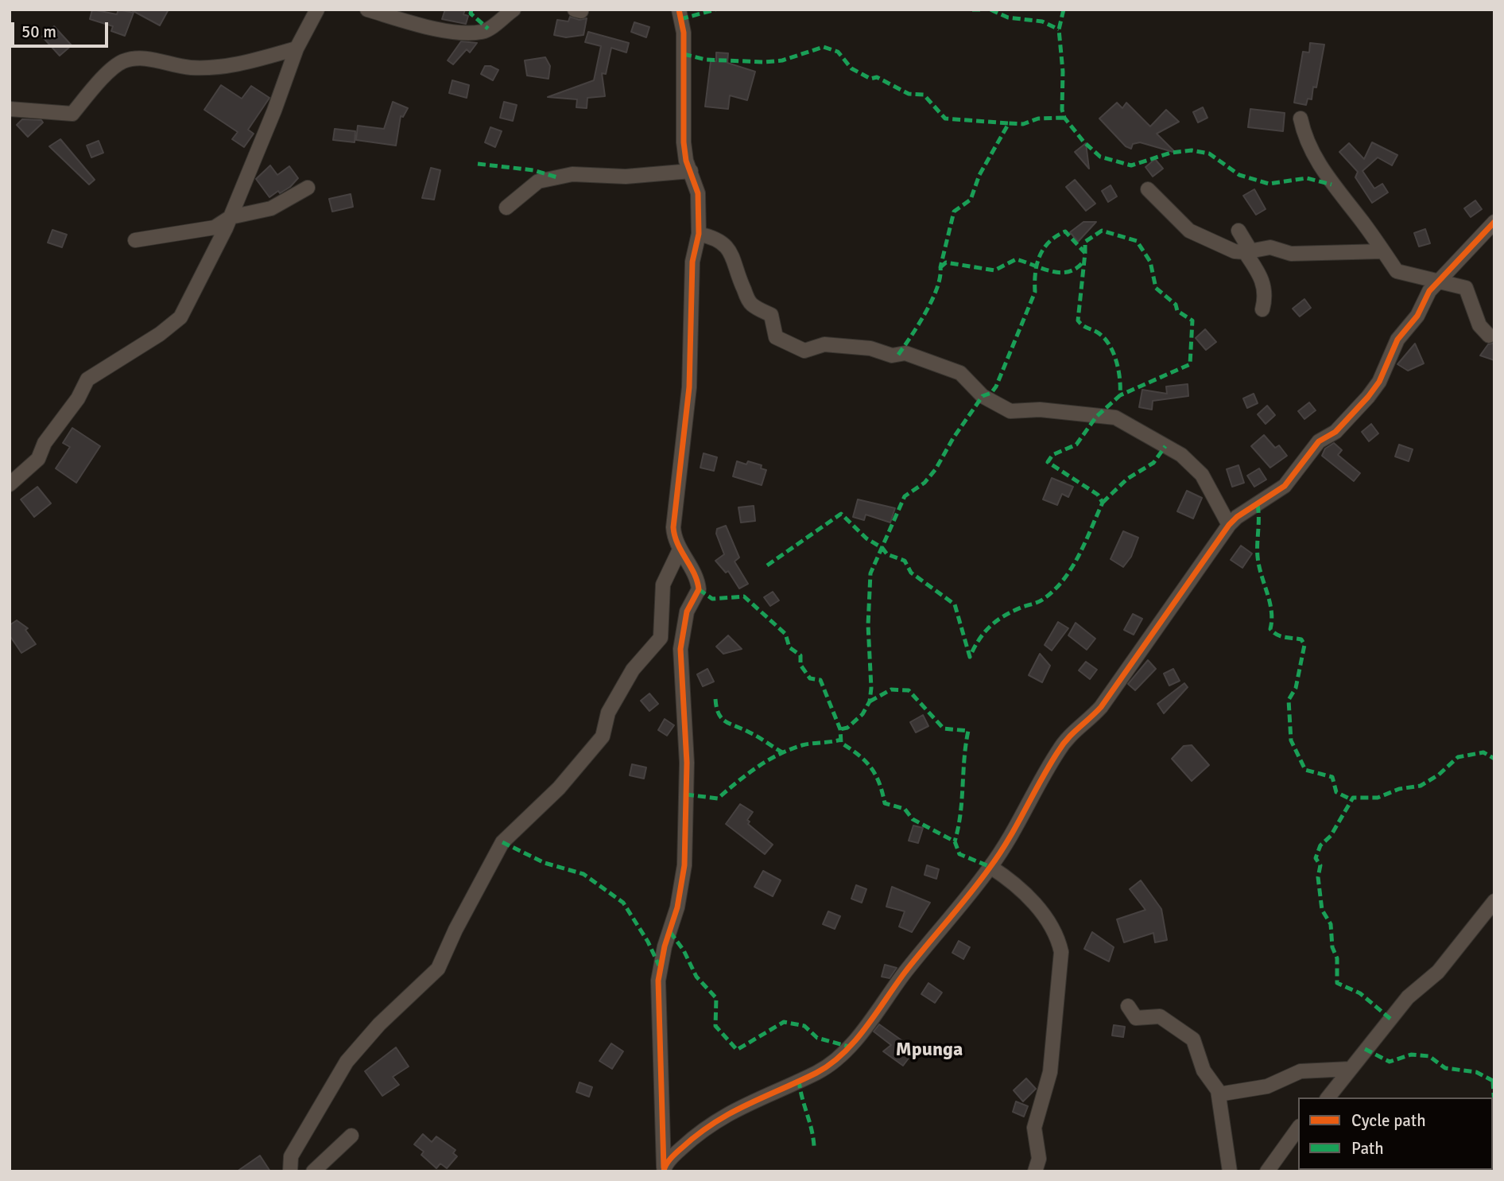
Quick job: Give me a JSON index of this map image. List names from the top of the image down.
{
  "districts": ["Mpunga"],
  "legend": ["Cycle path", "Path"],
  "scale_bar": "50 m"
}
